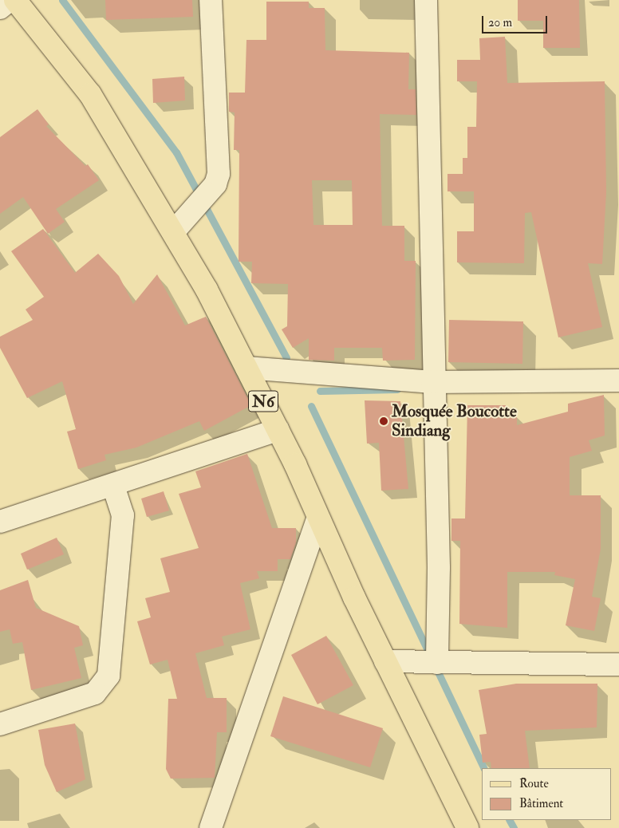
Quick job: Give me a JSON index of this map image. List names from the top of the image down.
{
  "streets": {
    "main road": ["N6"]
  },
  "places": ["Mosquée Boucotte Sindiang"],
  "legend": ["Route", "Bâtiment"],
  "scale_bar": "20 m"
}
